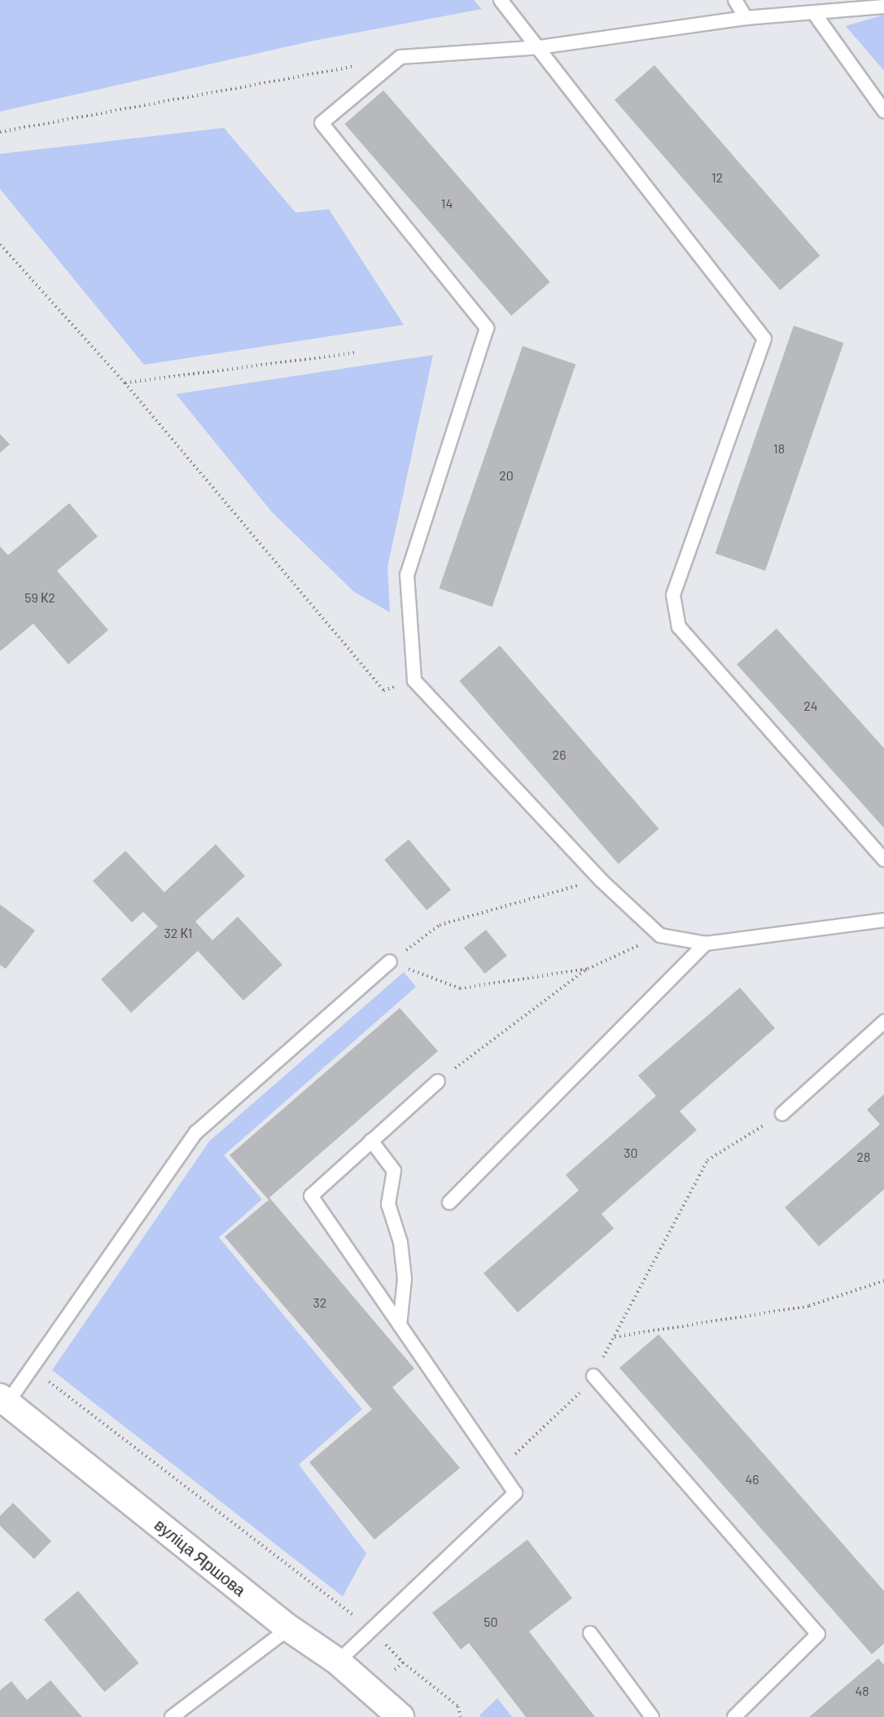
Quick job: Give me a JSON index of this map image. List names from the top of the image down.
{
  "streets": {
    "street": ["вуліца Яршова"]
  },
  "house_numbers": [
    "12",
    "14",
    "18",
    "20",
    "59 К2",
    "24",
    "26",
    "32 К1",
    "30",
    "28",
    "32",
    "46",
    "50",
    "48"
  ]
}
